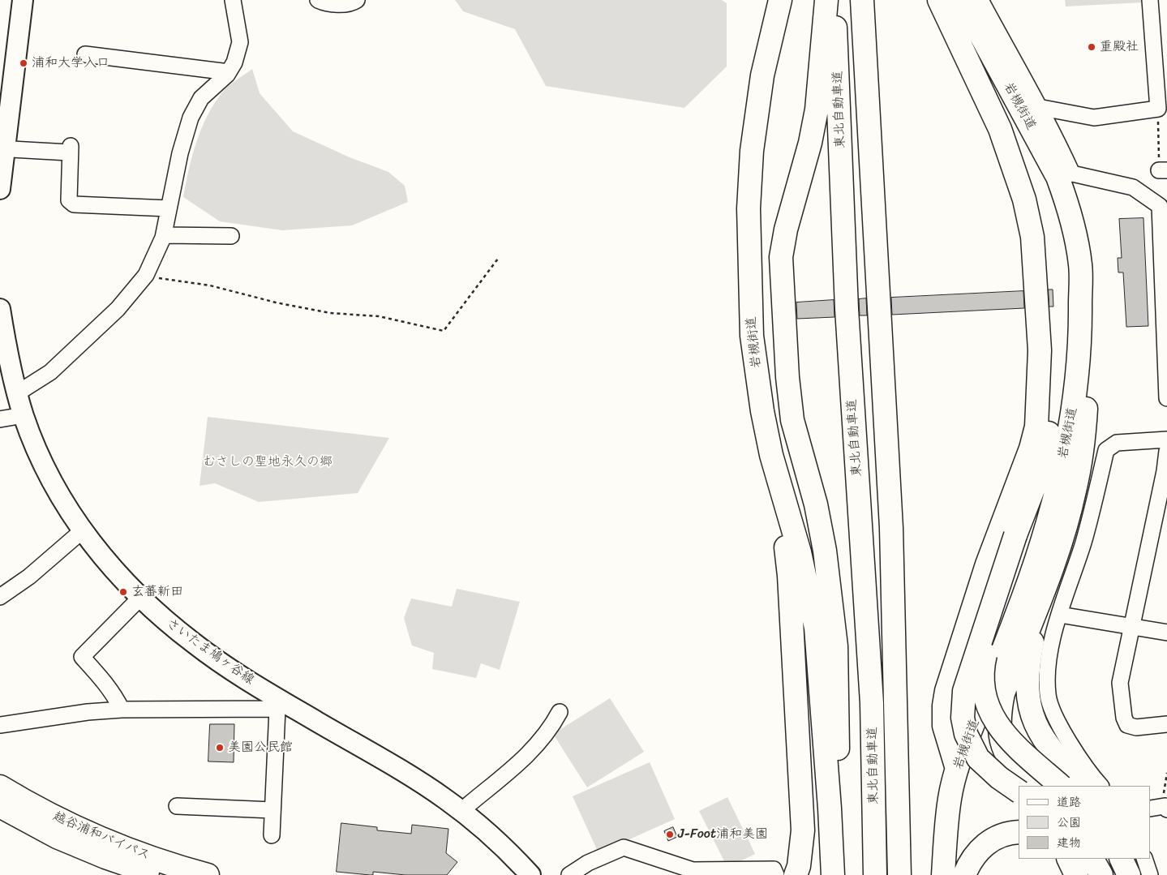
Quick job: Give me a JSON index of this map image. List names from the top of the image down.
{
  "streets": {
    "highway": ["岩槻街道", "東北自動車道", "越谷浦和バイパス"],
    "main road": ["さいたま鳩ヶ谷線"]
  },
  "parks": ["むさしの聖地永久の郷"],
  "places": [
    "重殿社",
    "浦和大学入口",
    "玄蕃新田",
    "美園公民館",
    "J-Foot浦和美園"
  ],
  "legend": ["道路", "公園", "建物"]
}
